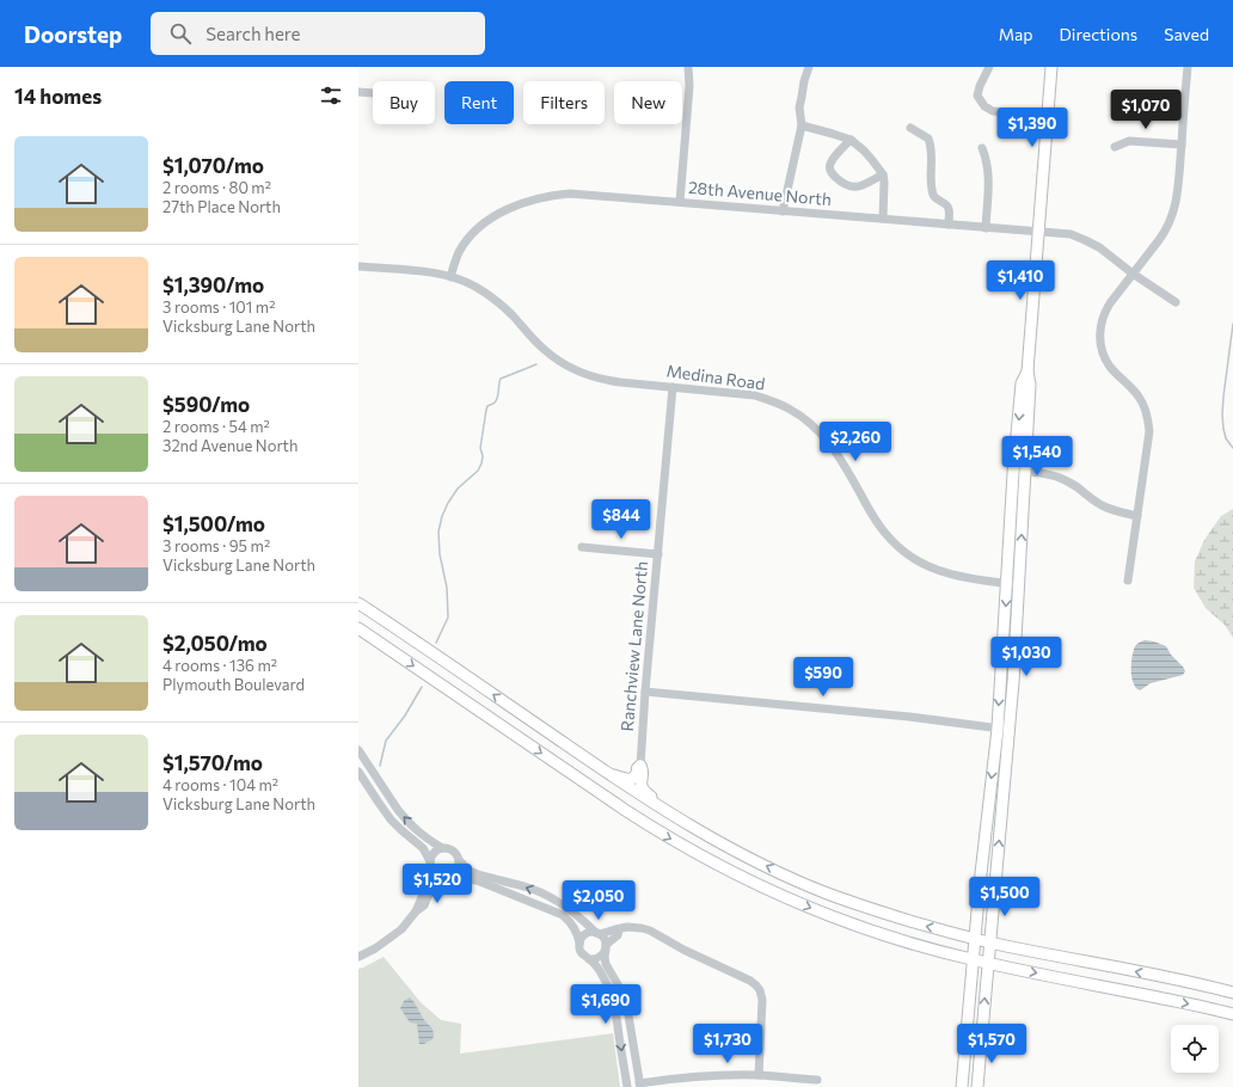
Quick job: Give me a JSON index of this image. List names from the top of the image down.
{
  "streets": {
    "street": ["28th Avenue North", "Medina Road", "Ranchview Lane North"]
  },
  "crossings": [
    ["28th Avenue North", "Medina Road"],
    ["Medina Road", "Ranchview Lane North"]
  ],
  "page": {
    "header": "Doorstep",
    "search": "Search here",
    "nav": ["Map", "Directions", "Saved"],
    "heading": "14 homes",
    "chip": [
      "Buy",
      "Rent",
      "Filters",
      "New"
    ],
    "price": [
      "$1,070",
      "$1,390",
      "$1,410",
      "$2,260",
      "$1,540",
      "$844",
      "$1,030",
      "$590",
      "$1,520",
      "$1,500",
      "$2,050",
      "$1,690",
      "$1,730",
      "$1,570"
    ],
    "list": [
      {
        "name": "$1,070/mo",
        "note": "2 rooms · 80 m² · 27th Place North"
      },
      {
        "name": "$1,390/mo",
        "note": "3 rooms · 101 m² · Vicksburg Lane North"
      },
      {
        "name": "$590/mo",
        "note": "2 rooms · 54 m² · 32nd Avenue North"
      },
      {
        "name": "$1,500/mo",
        "note": "3 rooms · 95 m² · Vicksburg Lane North"
      },
      {
        "name": "$2,050/mo",
        "note": "4 rooms · 136 m² · Plymouth Boulevard"
      },
      {
        "name": "$1,570/mo",
        "note": "4 rooms · 104 m² · Vicksburg Lane North"
      }
    ]
  }
}
